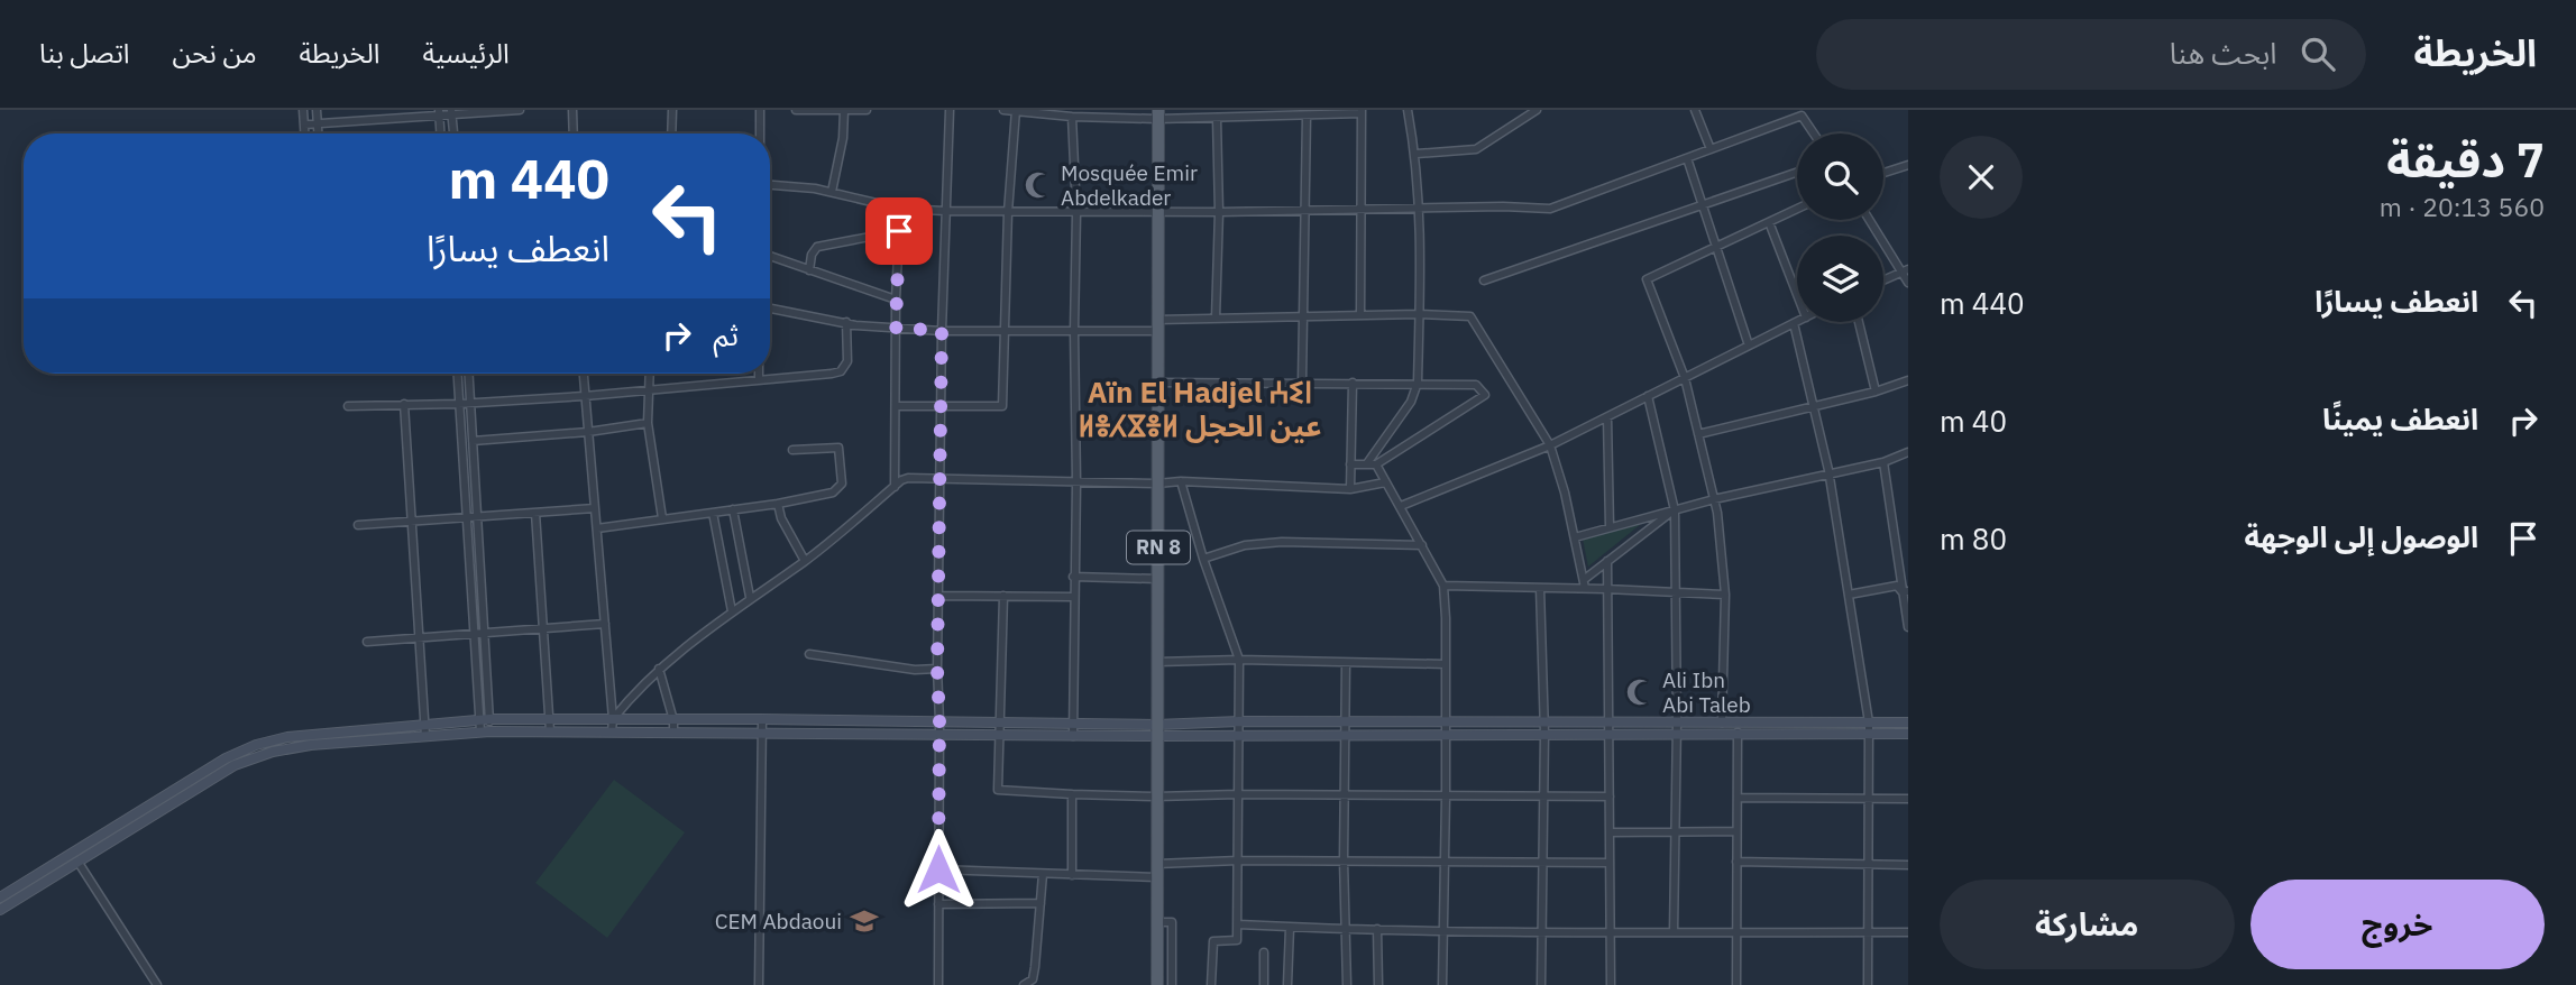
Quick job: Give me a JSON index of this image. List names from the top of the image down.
{
  "streets": {
    "main road": ["RN 8"]
  },
  "districts": ["Aïn El Hadjel ⵄⵉⵏ ⵍⴻⵃⴵⴻⵍ عين الحجل"],
  "places": {
    "mosque": ["Mosquée Emir Abdelkader", "Ali Ibn Abi Taleb"],
    "school or university": ["CEM Abdaoui"]
  },
  "page": {
    "header": "الخريطة",
    "search": "ابحث هنا",
    "nav": [
      "الرئيسية",
      "الخريطة",
      "من نحن",
      "اتصل بنا"
    ],
    "heading": ["7 دقيقة", "560 m · 20:13"],
    "turn": ["440 m", "انعطف يسارًا"],
    "list": [
      {
        "name": "انعطف يسارًا",
        "value": "440 m"
      },
      {
        "name": "انعطف يمينًا",
        "value": "40 m"
      },
      {
        "name": "الوصول إلى الوجهة",
        "value": "80 m"
      }
    ],
    "then": "ثم",
    "buttons": ["خروج", "مشاركة"]
  }
}
